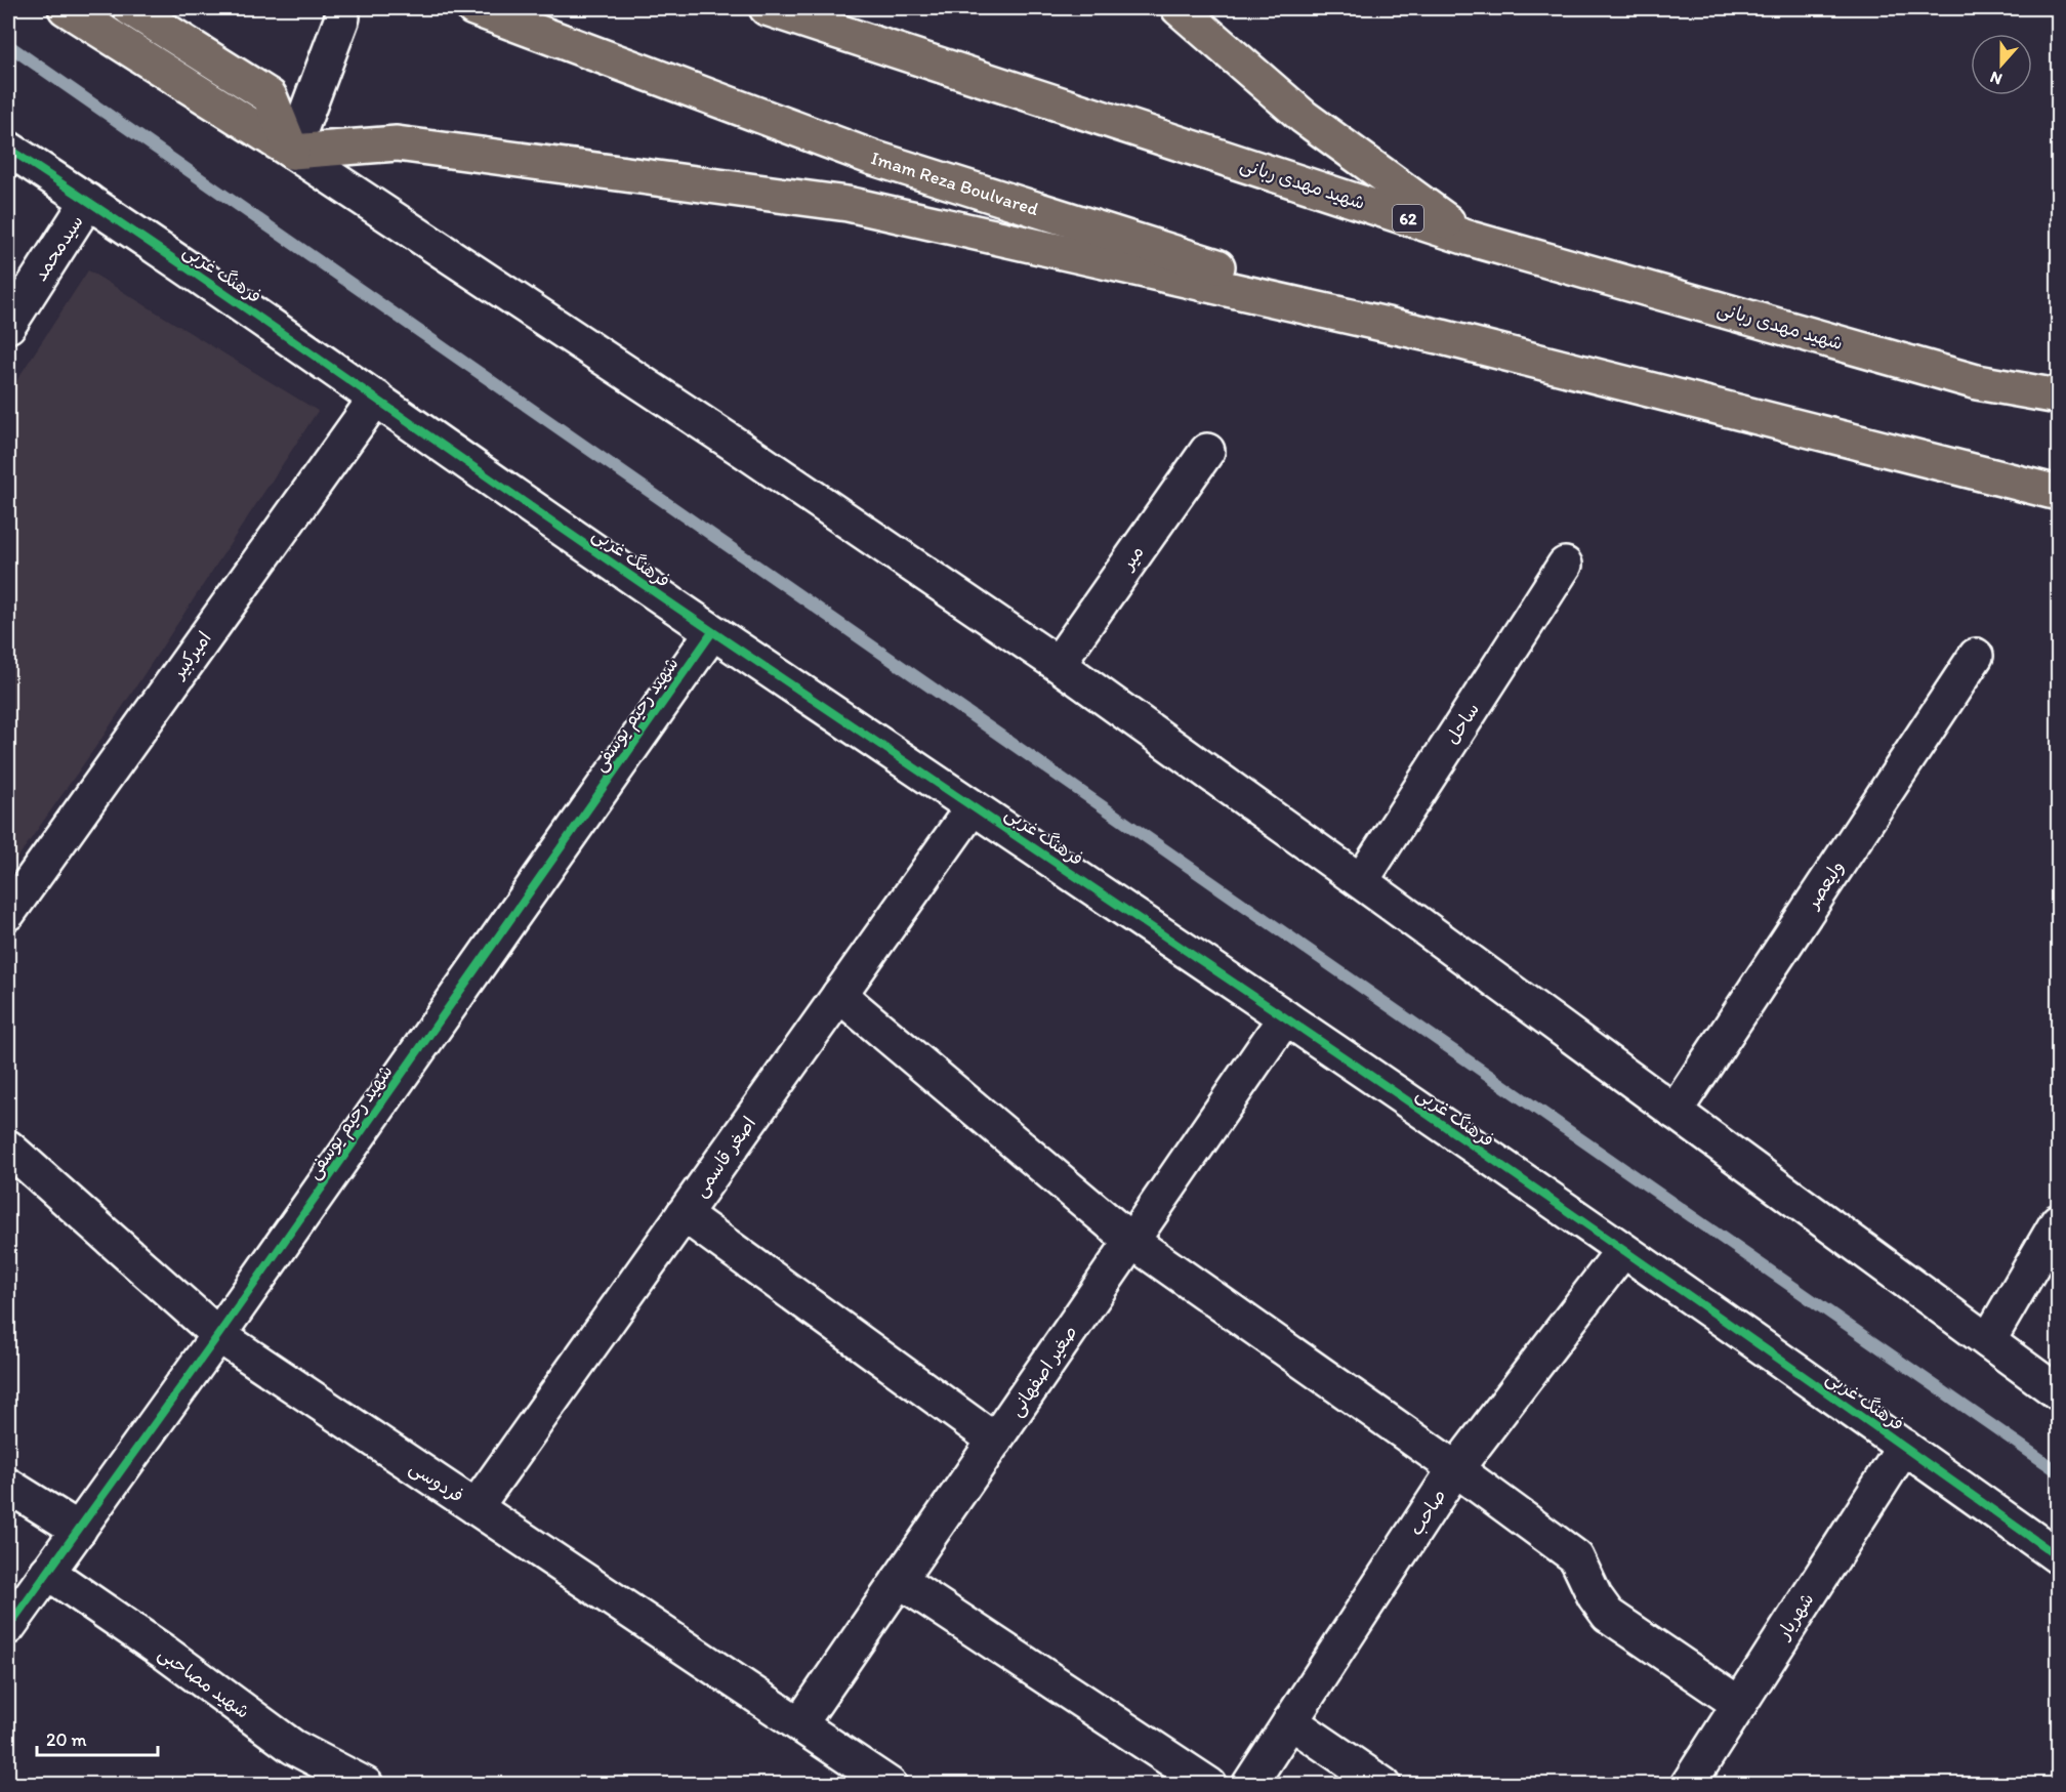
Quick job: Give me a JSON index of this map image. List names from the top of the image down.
{
  "streets": {
    "highway": ["Imam Reza Boulvared", "شهید مهدی ربانی", "62"],
    "street": [
      "سیدمحمد",
      "فرهنگ غربی",
      "میر",
      "امیرکبیر",
      "شهید رحیم یوسفی",
      "ساحل",
      "ولیعصر",
      "اصغر قاسمی",
      "صغیر اصفهانی",
      "فردوسی",
      "صاحب",
      "شهریار",
      "شهید مصاحبی"
    ]
  },
  "crossings": [
    ["سیدمحمد", "فرهنگ غربی"],
    ["فرهنگ غربی", "امیرکبیر"],
    ["فرهنگ غربی", "شهید رحیم یوسفی"],
    ["فرهنگ غربی", "اصغر قاسمی"],
    ["فرهنگ غربی", "صغیر اصفهانی"],
    ["فرهنگ غربی", "صاحب"],
    ["فرهنگ غربی", "شهریار"],
    ["شهید رحیم یوسفی", "فردوسی"],
    ["شهید رحیم یوسفی", "شهید مصاحبی"],
    ["اصغر قاسمی", "فردوسی"],
    ["صغیر اصفهانی", "فردوسی"]
  ],
  "scale_bar": "20 m",
  "north": "bottom"
}
